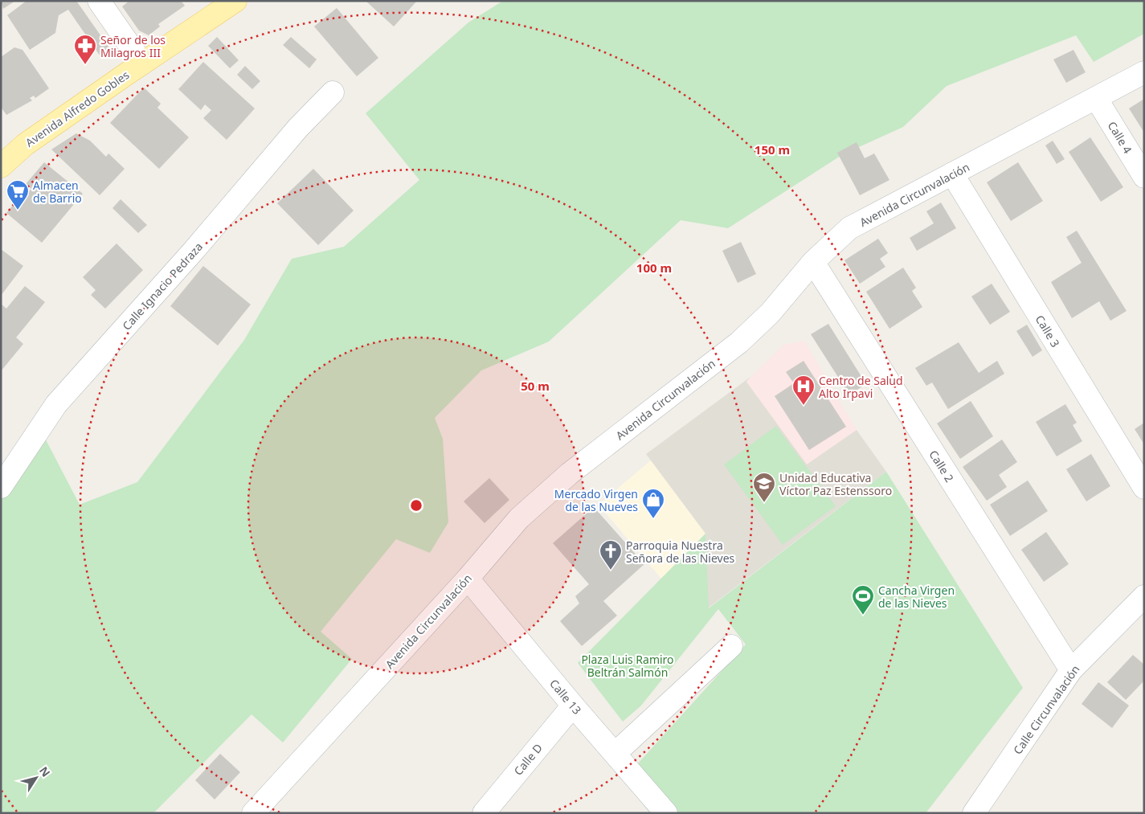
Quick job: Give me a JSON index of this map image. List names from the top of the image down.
{
  "streets": {
    "main road": ["Avenida Alfredo Gobles"],
    "street": [
      "Calle 4",
      "Avenida Circunvalación",
      "Calle Ignacio Pedraza",
      "Calle 3",
      "Calle 2",
      "Calle 13",
      "Calle Circunvalación",
      "Calle D"
    ]
  },
  "crossings": [
    ["Calle 4", "Avenida Circunvalación"],
    ["Avenida Circunvalación", "Calle 3"],
    ["Avenida Circunvalación", "Calle 2"],
    ["Avenida Circunvalación", "Calle 13"],
    ["Calle 2", "Calle Circunvalación"],
    ["Calle 13", "Calle D"]
  ],
  "parks": ["Plaza Luis Ramiro Beltrán Salmón"],
  "places": {
    "pharmacy": ["Señor de los Milagros III"],
    "supermarket": ["Almacen de Barrio"],
    "hospital": ["Centro de Salud Alto Irpavi"],
    "school or university": ["Unidad Educativa Víctor Paz Estenssoro"],
    "shop": ["Mercado Virgen de las Nueves"],
    "church": ["Parroquia Nuestra Señora de las Nieves"],
    "sports": ["Cancha Virgen de las Nieves"]
  },
  "north": "top right",
  "rings": ["150 m", "100 m", "50 m"]
}
